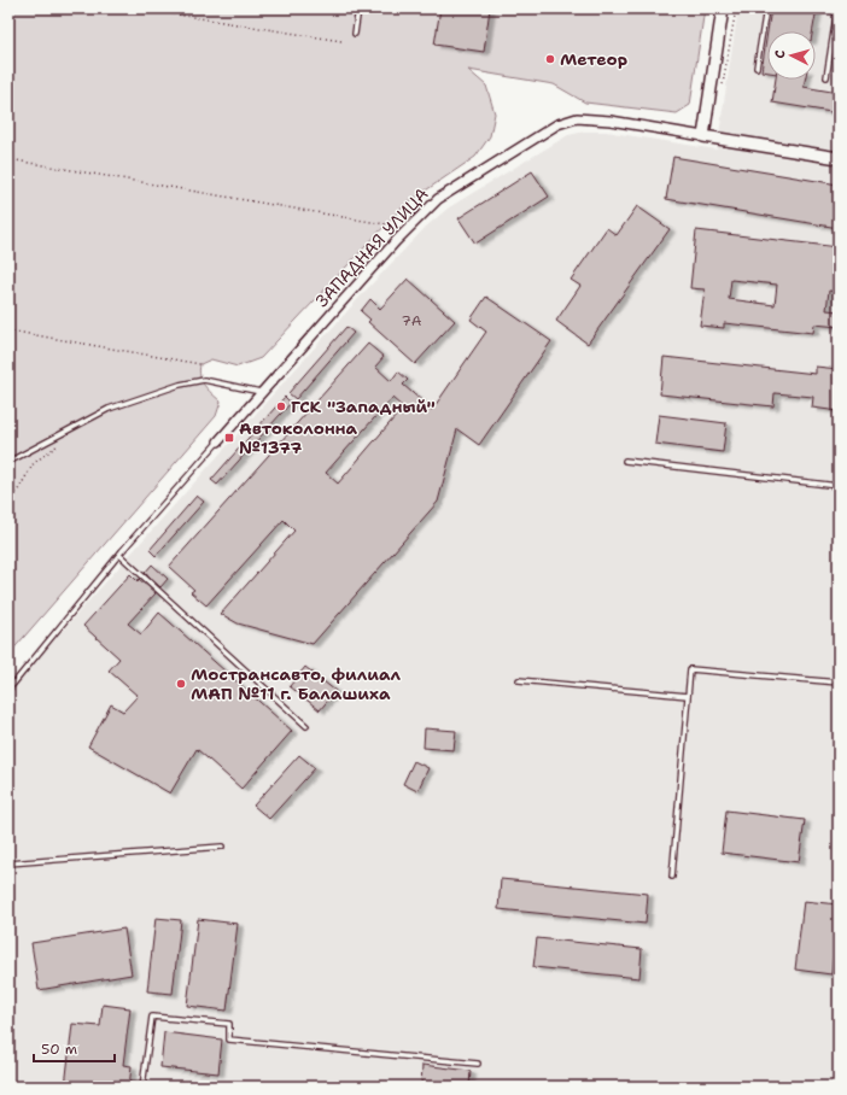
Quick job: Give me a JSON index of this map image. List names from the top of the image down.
{
  "streets": {
    "street": ["ЗАПАДНАЯ УЛИЦА"]
  },
  "places": {
    "other": ["Метеор", "ГСК \"Западный\"", "Мострансавто, филиал МАП №11 г. Балашиха"],
    "transit": ["Автоколонна №1377"]
  },
  "house_numbers": ["7А"],
  "scale_bar": "50 m",
  "north": "left"
}
